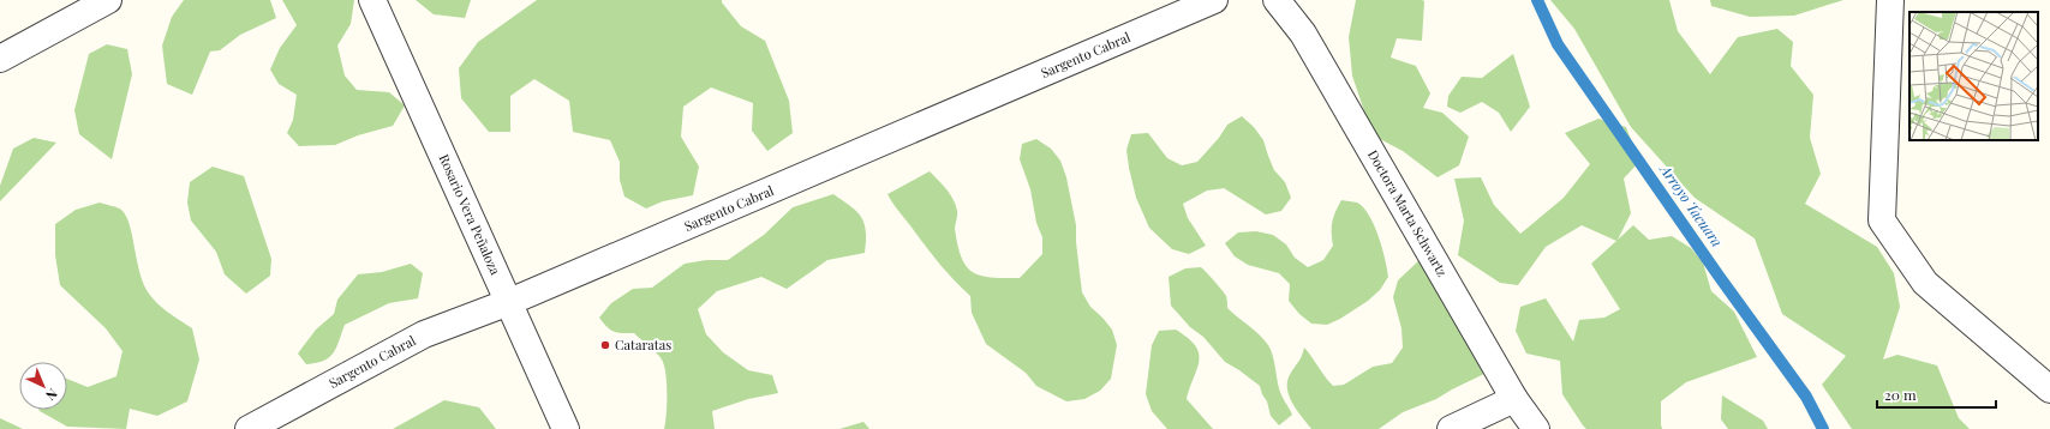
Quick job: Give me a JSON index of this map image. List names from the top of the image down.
{
  "streets": {
    "street": ["Sargento Cabral", "Doctora Marta Schwartz", "Rosario Vera Peñaloza"]
  },
  "crossings": [
    ["Sargento Cabral", "Rosario Vera Peñaloza"]
  ],
  "water": ["Arroyo Tacuara"],
  "places": ["Cataratas"],
  "scale_bar": "20 m",
  "north": "bottom right"
}
